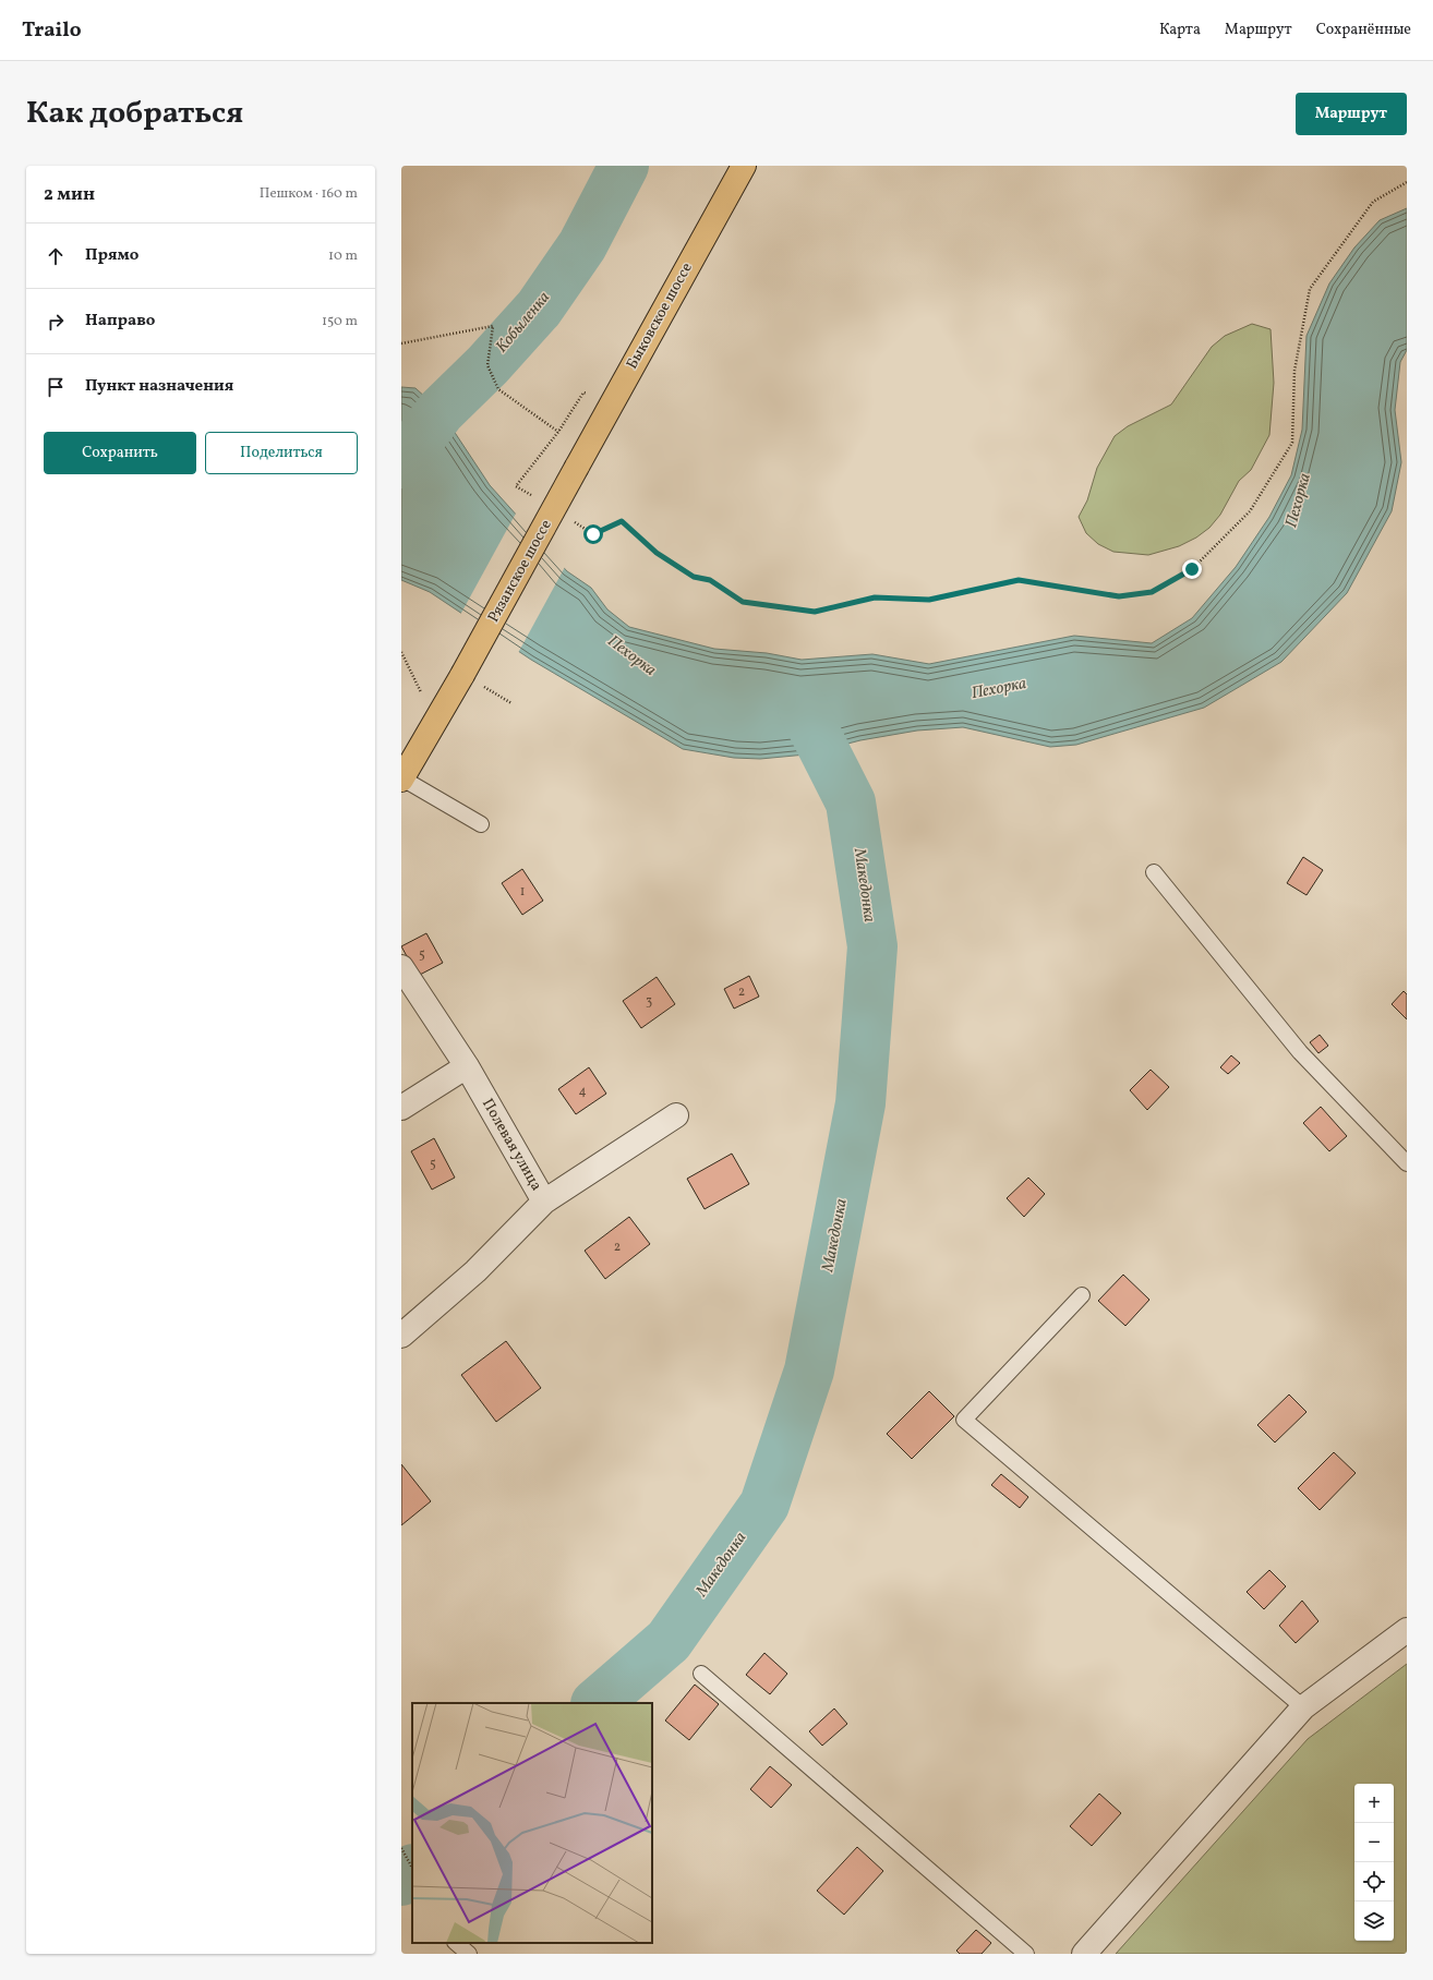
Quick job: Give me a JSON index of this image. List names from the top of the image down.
{
  "streets": {
    "main road": ["Быковское шоссе", "Рязанское шоссе"],
    "street": ["Полевая улица"]
  },
  "crossings": [
    ["Быковское шоссе", "Рязанское шоссе"]
  ],
  "water": ["Кобыленка", "Пехорка", "Македонка"],
  "house_numbers": [
    "1",
    "5",
    "2",
    "3",
    "4",
    "5",
    "2"
  ],
  "page": {
    "header": "Trailo",
    "nav": ["Карта", "Маршрут", "Сохранённые"],
    "title": "Как добраться",
    "buttons": [
      "Маршрут",
      ["Сохранить", "Поделиться"]
    ],
    "heading": ["2 мин", "Пешком · 160 m"],
    "list": [
      ["Прямо", "10 m"],
      ["Направо", "150 m"],
      "Пункт назначения"
    ],
    "map_buttons": ["+", "−"]
  }
}
